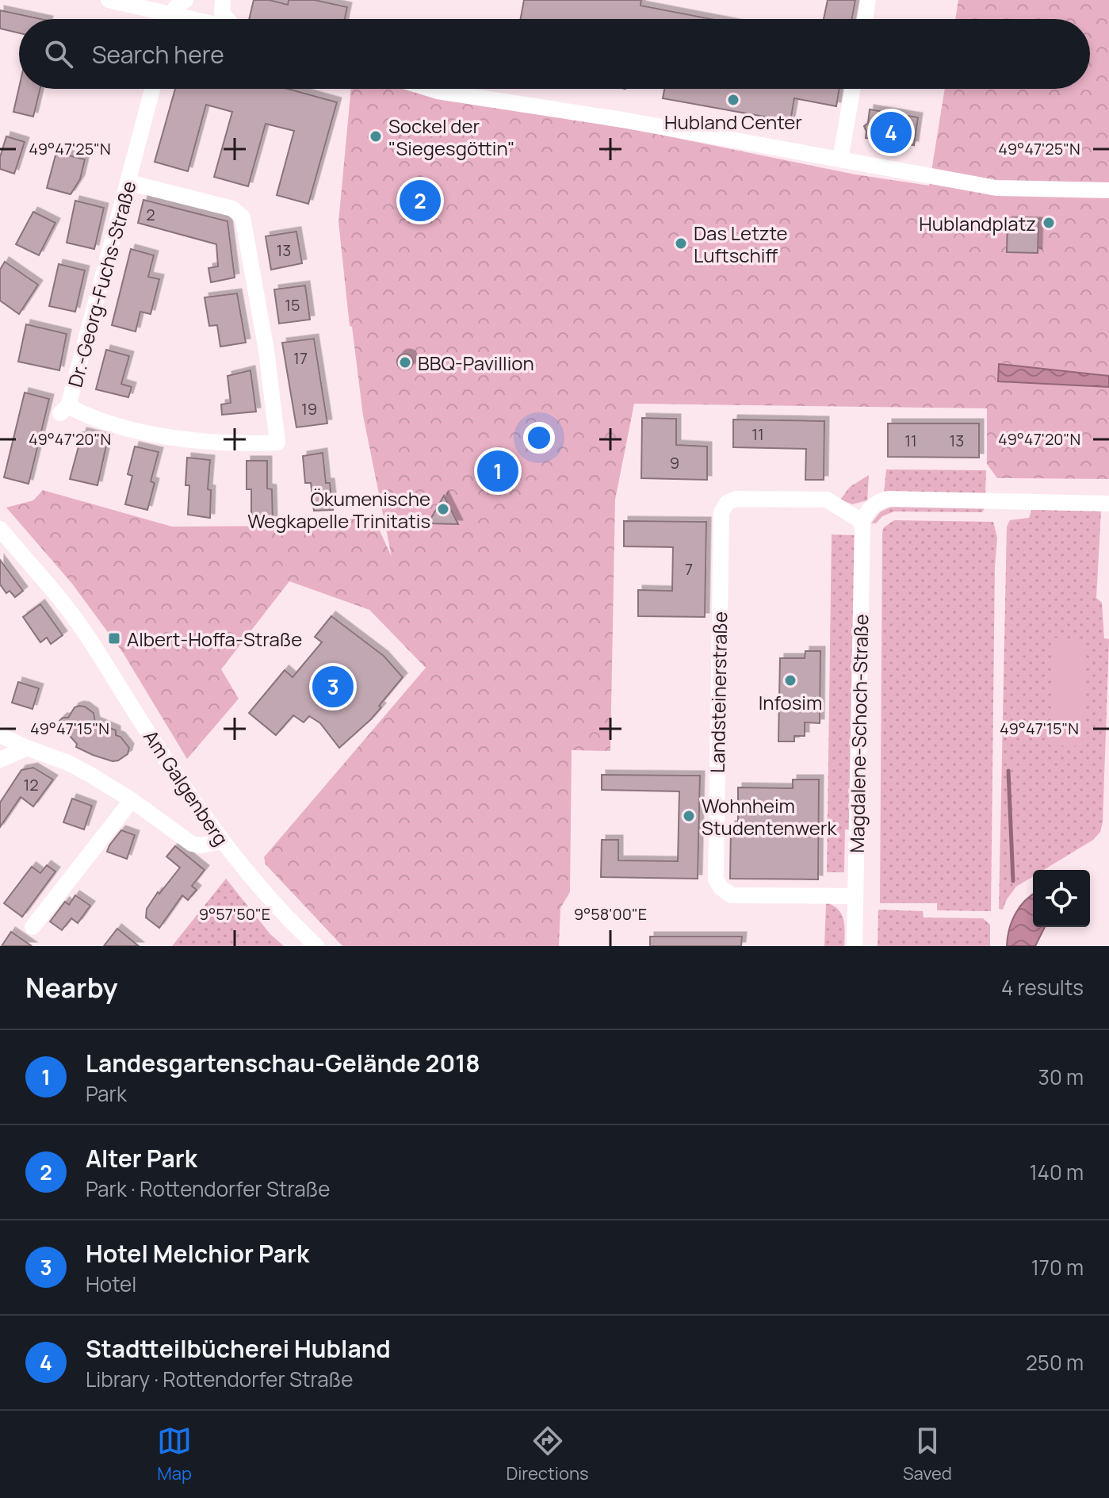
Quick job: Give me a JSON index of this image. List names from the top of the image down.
{
  "streets": {
    "street": [
      "Dr.-Georg-Fuchs-Straße",
      "Landsteinerstraße",
      "Magdalene-Schoch-Straße",
      "Am Galgenberg"
    ]
  },
  "crossings": [
    ["Landsteinerstraße", "Magdalene-Schoch-Straße"]
  ],
  "places": {
    "other": [
      "Hubland Center",
      "Sockel der \"Siegesgöttin\"",
      "Hublandplatz",
      "Das Letzte Luftschiff",
      "BBQ-Pavillion",
      "Ökumenische Wegkapelle Trinitatis",
      "Infosim",
      "Wohnheim Studentenwerk"
    ],
    "transit": ["Albert-Hoffa-Straße"]
  },
  "house_numbers": [
    "2",
    "13",
    "15",
    "17",
    "19",
    "11",
    "11",
    "13",
    "9",
    "7",
    "12"
  ],
  "page": {
    "search": "Search here",
    "pins": [
      "4",
      "2",
      "1",
      "3"
    ],
    "heading": ["Nearby", "4 results"],
    "list": [
      {
        "mark": "1",
        "name": "Landesgartenschau-Gelände 2018",
        "note": "Park",
        "value": "30 m"
      },
      {
        "mark": "2",
        "name": "Alter Park",
        "note": "Park · Rottendorfer Straße",
        "value": "140 m"
      },
      {
        "mark": "3",
        "name": "Hotel Melchior Park",
        "note": "Hotel",
        "value": "170 m"
      },
      {
        "mark": "4",
        "name": "Stadtteilbücherei Hubland",
        "note": "Library · Rottendorfer Straße",
        "value": "250 m"
      }
    ],
    "nav": ["Map", "Directions", "Saved"]
  },
  "coordinates": [
    "49°47'25\"N",
    "49°47'20\"N",
    "49°47'15\"N",
    "9°57'50\"E",
    "9°58'00\"E"
  ]
}
